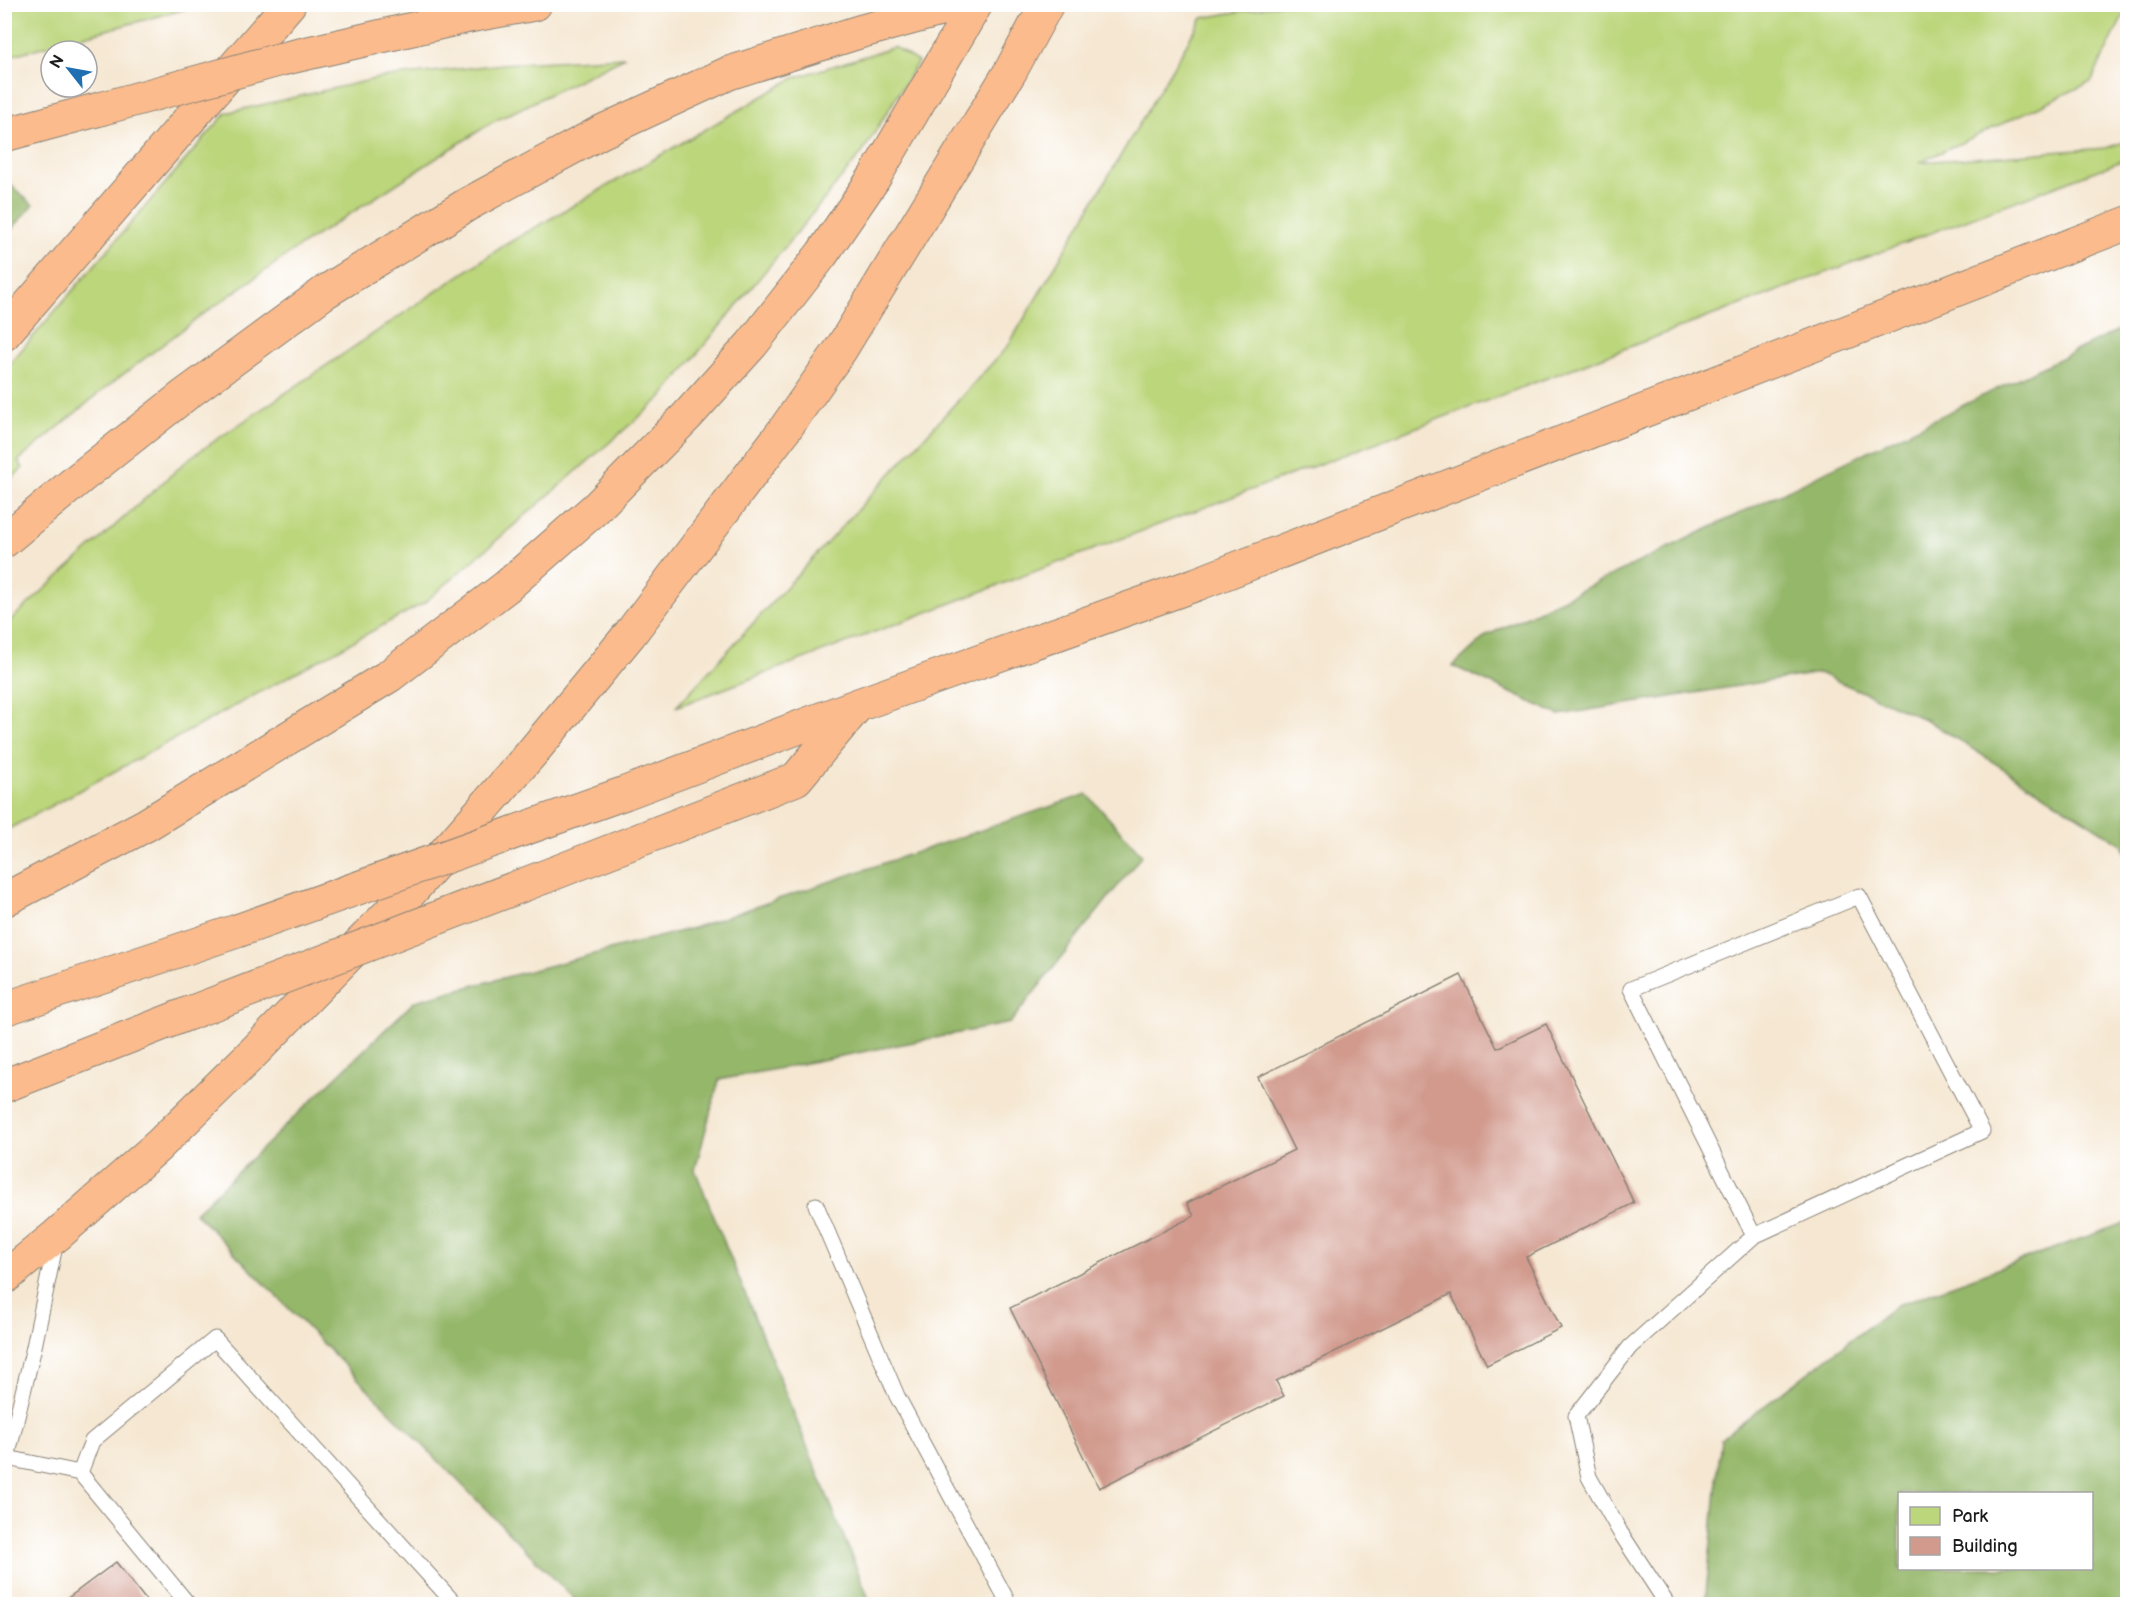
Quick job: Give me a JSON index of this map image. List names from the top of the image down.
{
  "legend": ["Park", "Building"],
  "north": "top left"
}
